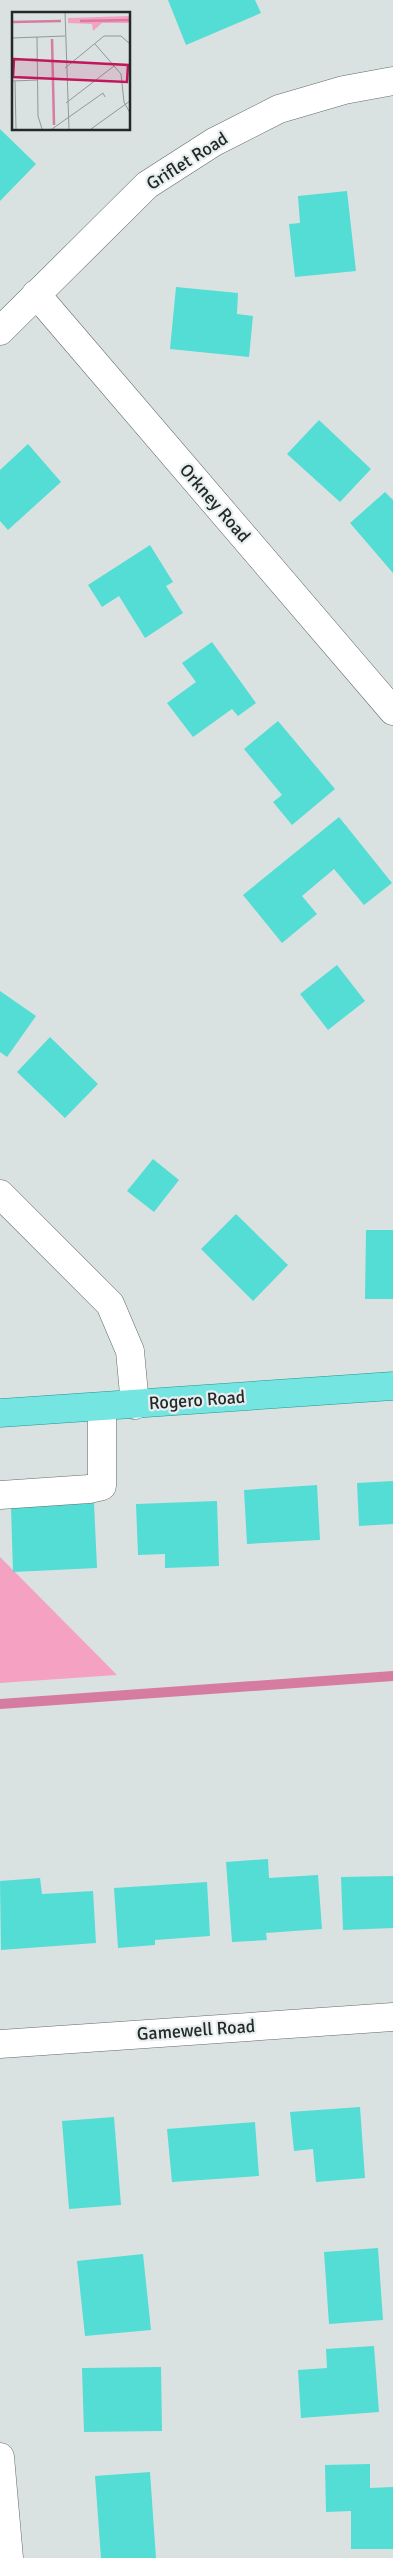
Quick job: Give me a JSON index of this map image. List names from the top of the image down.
{
  "streets": {
    "main road": ["Rogero Road"],
    "street": ["Griflet Road", "Orkney Road", "Gamewell Road"]
  },
  "crossings": [
    ["Griflet Road", "Orkney Road"]
  ]
}
